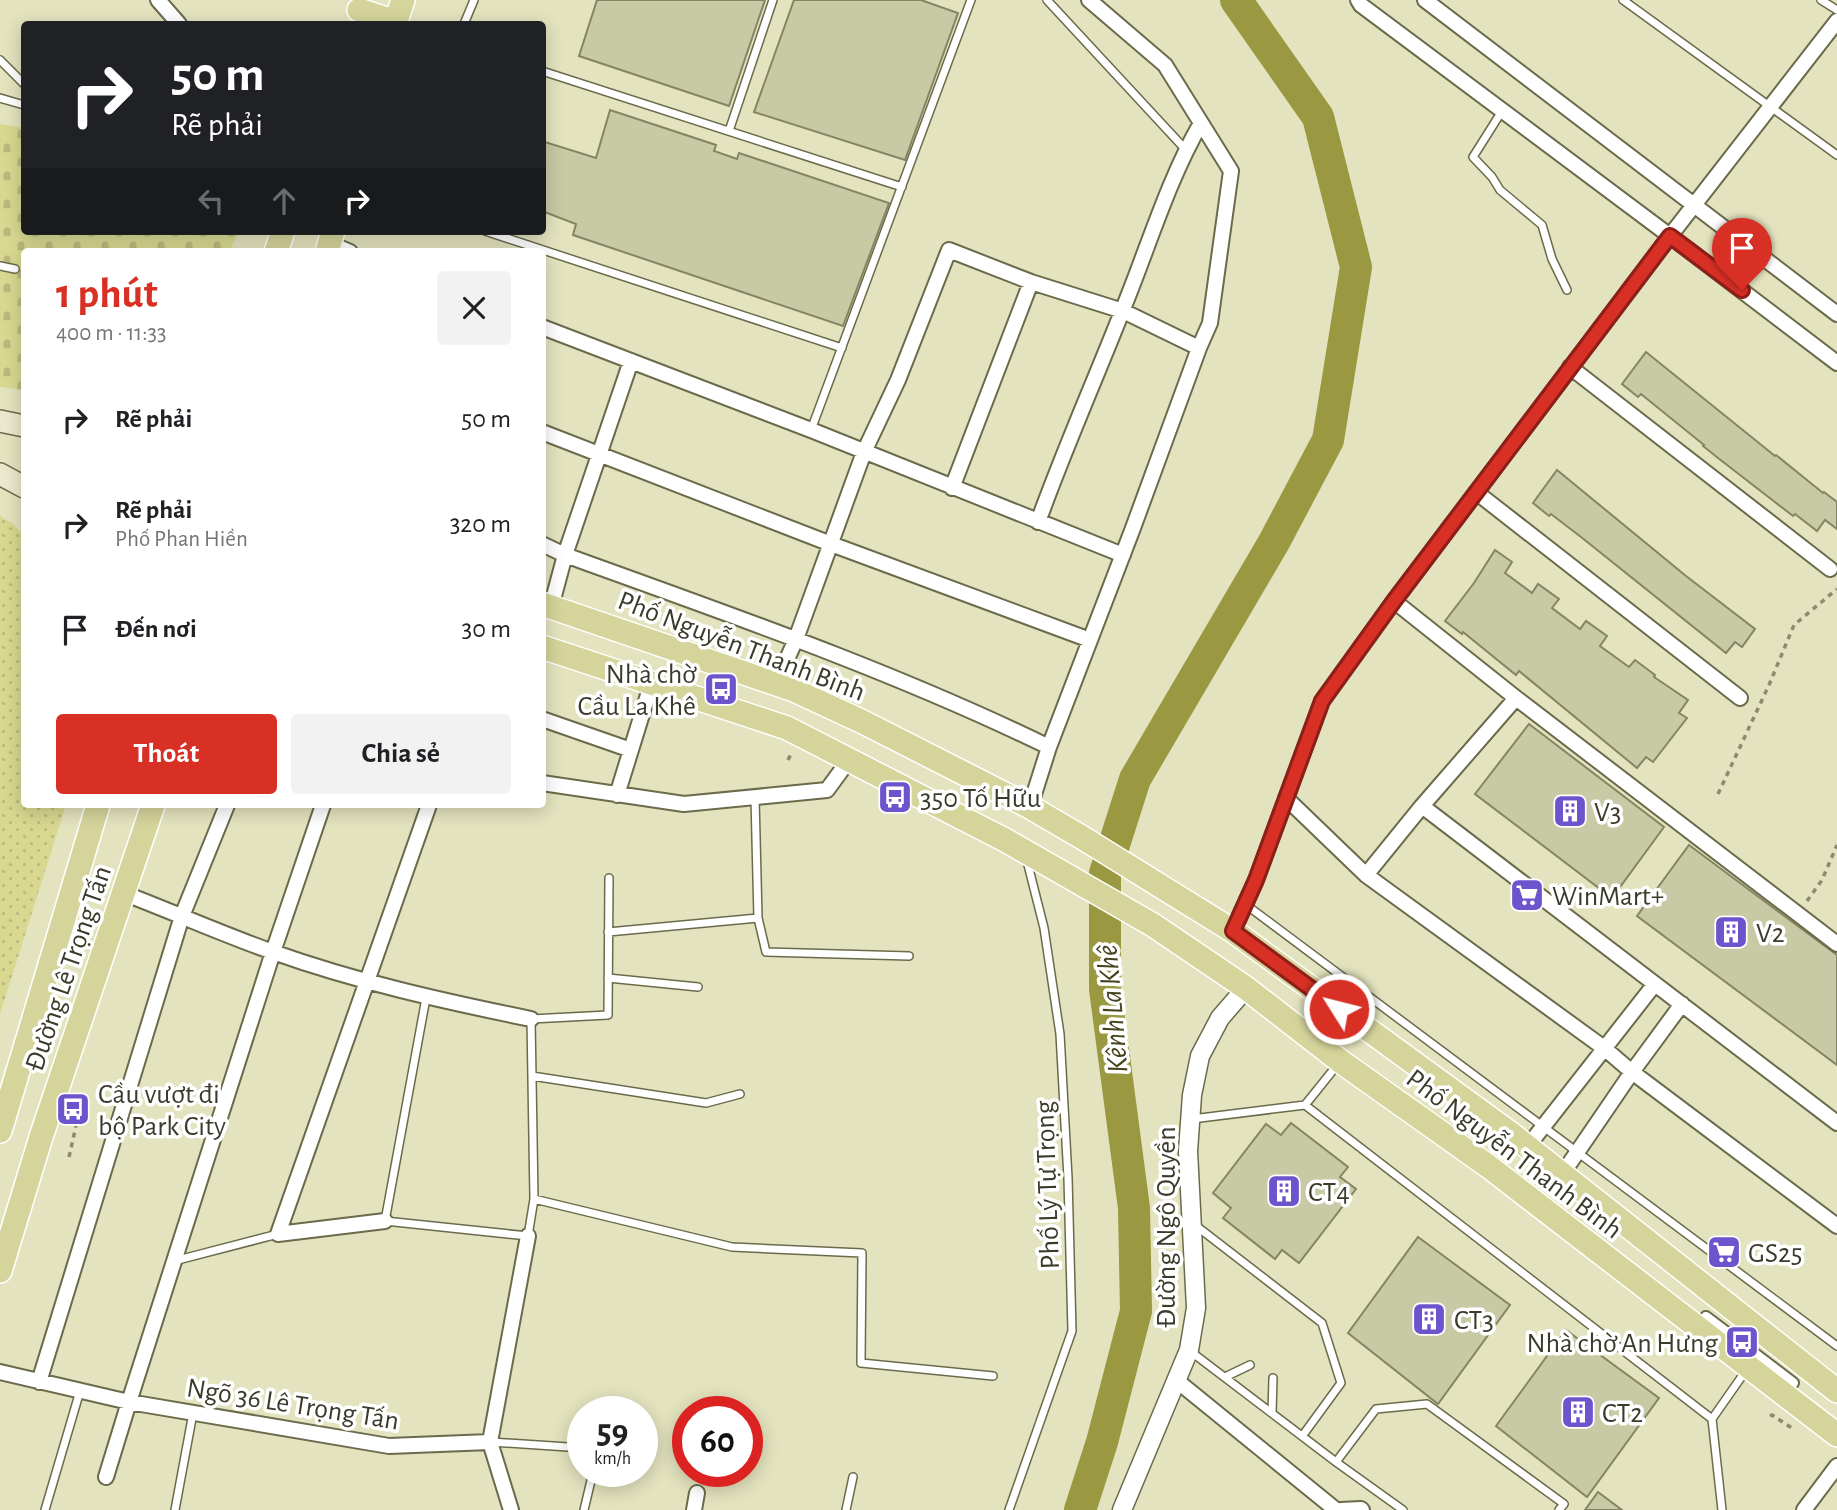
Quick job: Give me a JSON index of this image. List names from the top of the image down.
{
  "streets": {
    "main road": ["Phố Nguyễn Thanh Bình", "Đường Lê Trọng Tấn"],
    "street": ["Đường Ngô Quyền", "Ngõ 36 Lê Trọng Tấn"],
    "lane": ["Phố Lý Tự Trọng"]
  },
  "crossings": [
    ["Phố Nguyễn Thanh Bình", "Phố Lý Tự Trọng"],
    ["Phố Nguyễn Thanh Bình", "Đường Ngô Quyền"]
  ],
  "water": ["Kênh La Khê"],
  "places": {
    "bus stop": [
      "Nhà chờ Cầu La Khê",
      "350 Tố Hữu",
      "Cầu vượt đi bộ Park City",
      "Nhà chờ An Hưng"
    ],
    "building": [
      "V3",
      "V2",
      "CT4",
      "CT3",
      "CT2"
    ],
    "supermarket": ["WinMart+", "GS25"]
  },
  "page": {
    "turn": ["50 m", "Rẽ phải"],
    "heading": ["1 phút", "400 m · 11:33"],
    "list": [
      {
        "name": "Rẽ phải",
        "value": "50 m"
      },
      {
        "name": "Rẽ phải",
        "note": "Phố Phan Hiền",
        "value": "320 m"
      },
      {
        "name": "Đến nơi",
        "value": "30 m"
      }
    ],
    "buttons": ["Thoát", "Chia sẻ"],
    "speed": "59 km/h",
    "limit": "60"
  }
}
